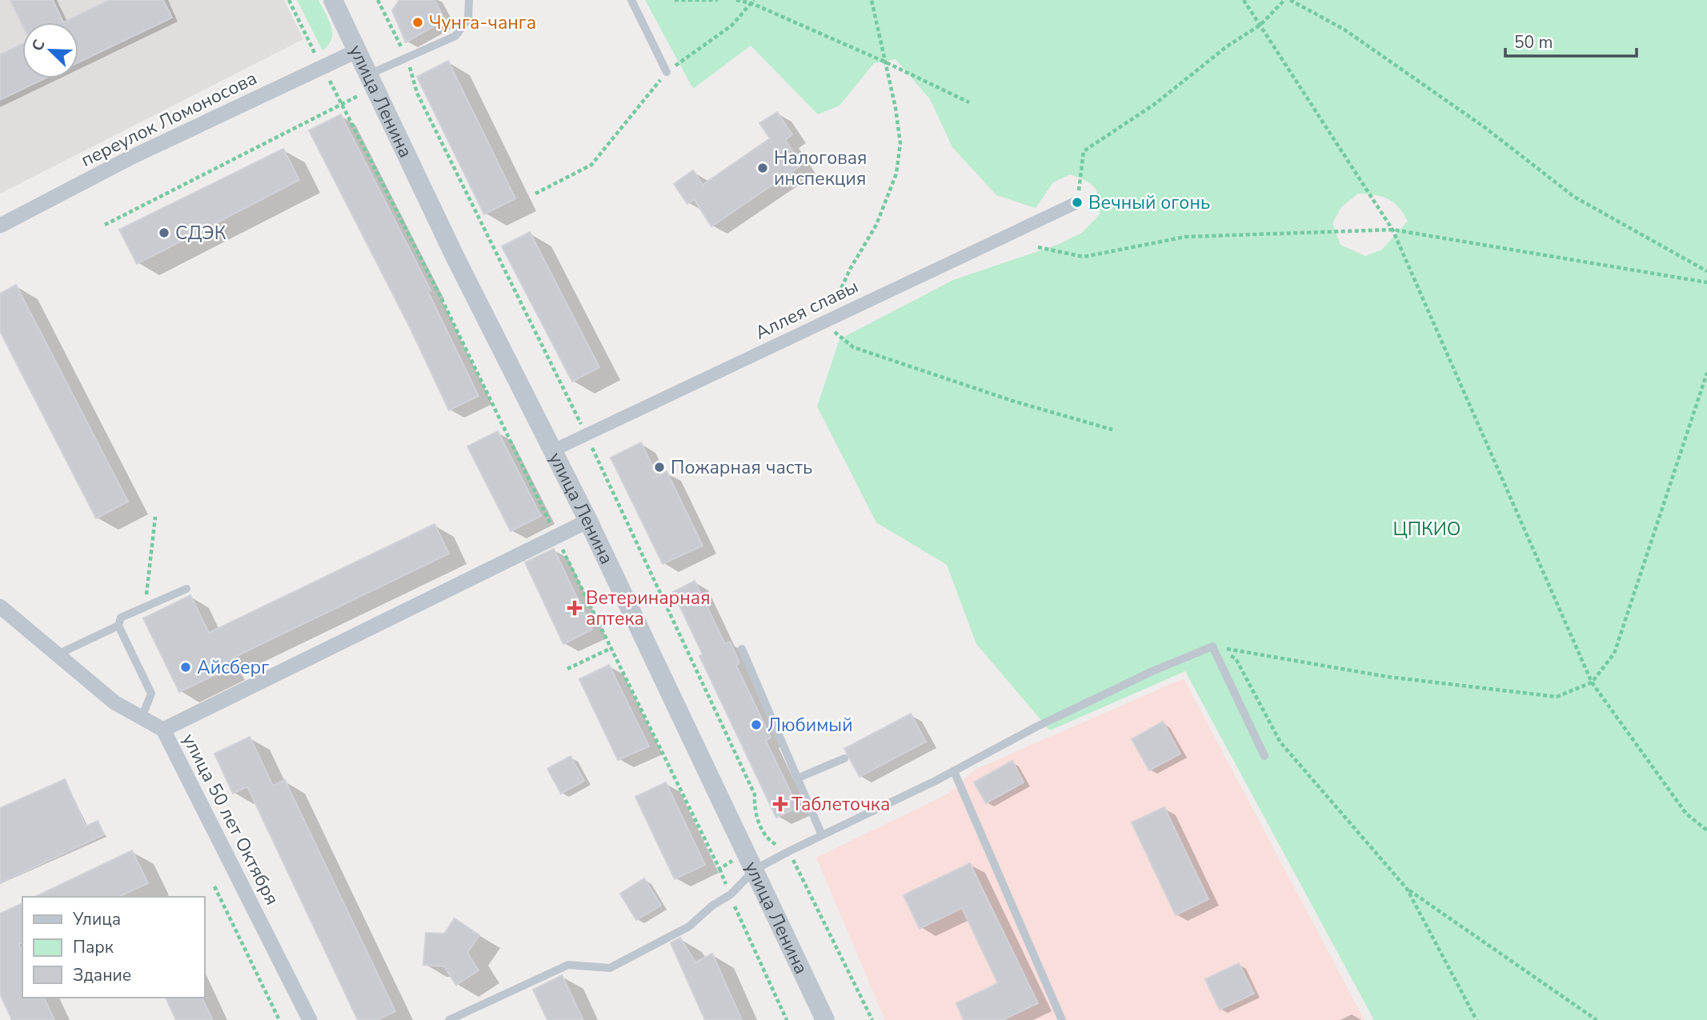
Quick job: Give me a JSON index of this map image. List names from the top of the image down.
{
  "streets": {
    "street": [
      "улица Ленина",
      "переулок Ломоносова",
      "Аллея славы",
      "улица 50 лет Октября"
    ]
  },
  "crossings": [
    ["улица Ленина", "переулок Ломоносова"],
    ["улица Ленина", "Аллея славы"]
  ],
  "parks": ["ЦПКИО"],
  "places": {
    "other": [
      "Чунга-чанга",
      "Налоговая инспекция",
      "Вечный огонь",
      "СДЭК",
      "Пожарная часть",
      "Айсберг",
      "Любимый"
    ],
    "health": ["Ветеринарная аптека", "Таблеточка"]
  },
  "legend": ["Улица", "Парк", "Здание"],
  "scale_bar": "50 m",
  "north": "top left"
}
